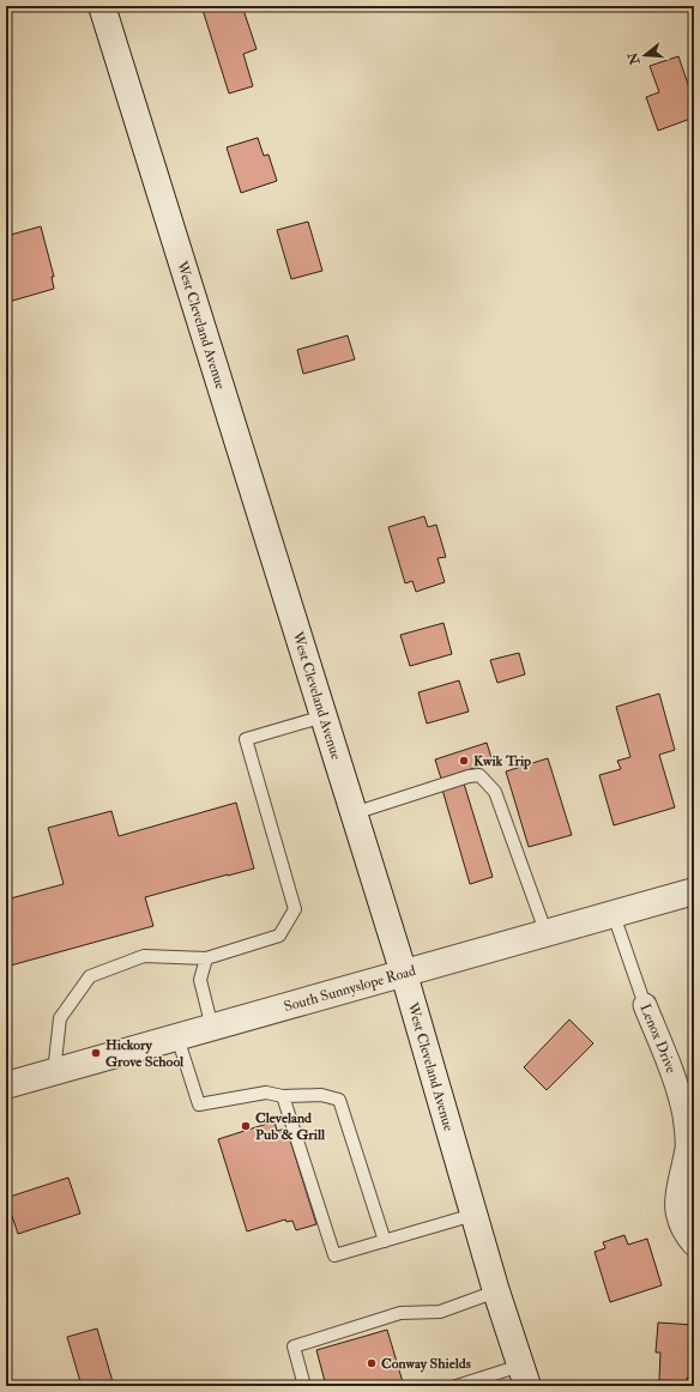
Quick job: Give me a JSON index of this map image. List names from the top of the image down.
{
  "streets": {
    "main road": ["West Cleveland Avenue", "South Sunnyslope Road"],
    "street": ["Lenox Drive"]
  },
  "crossings": [
    ["West Cleveland Avenue", "South Sunnyslope Road"],
    ["South Sunnyslope Road", "Lenox Drive"]
  ],
  "places": [
    "Kwik Trip",
    "Hickory Grove School",
    "Cleveland Pub & Grill",
    "Conway Shields"
  ],
  "north": "left"
}
